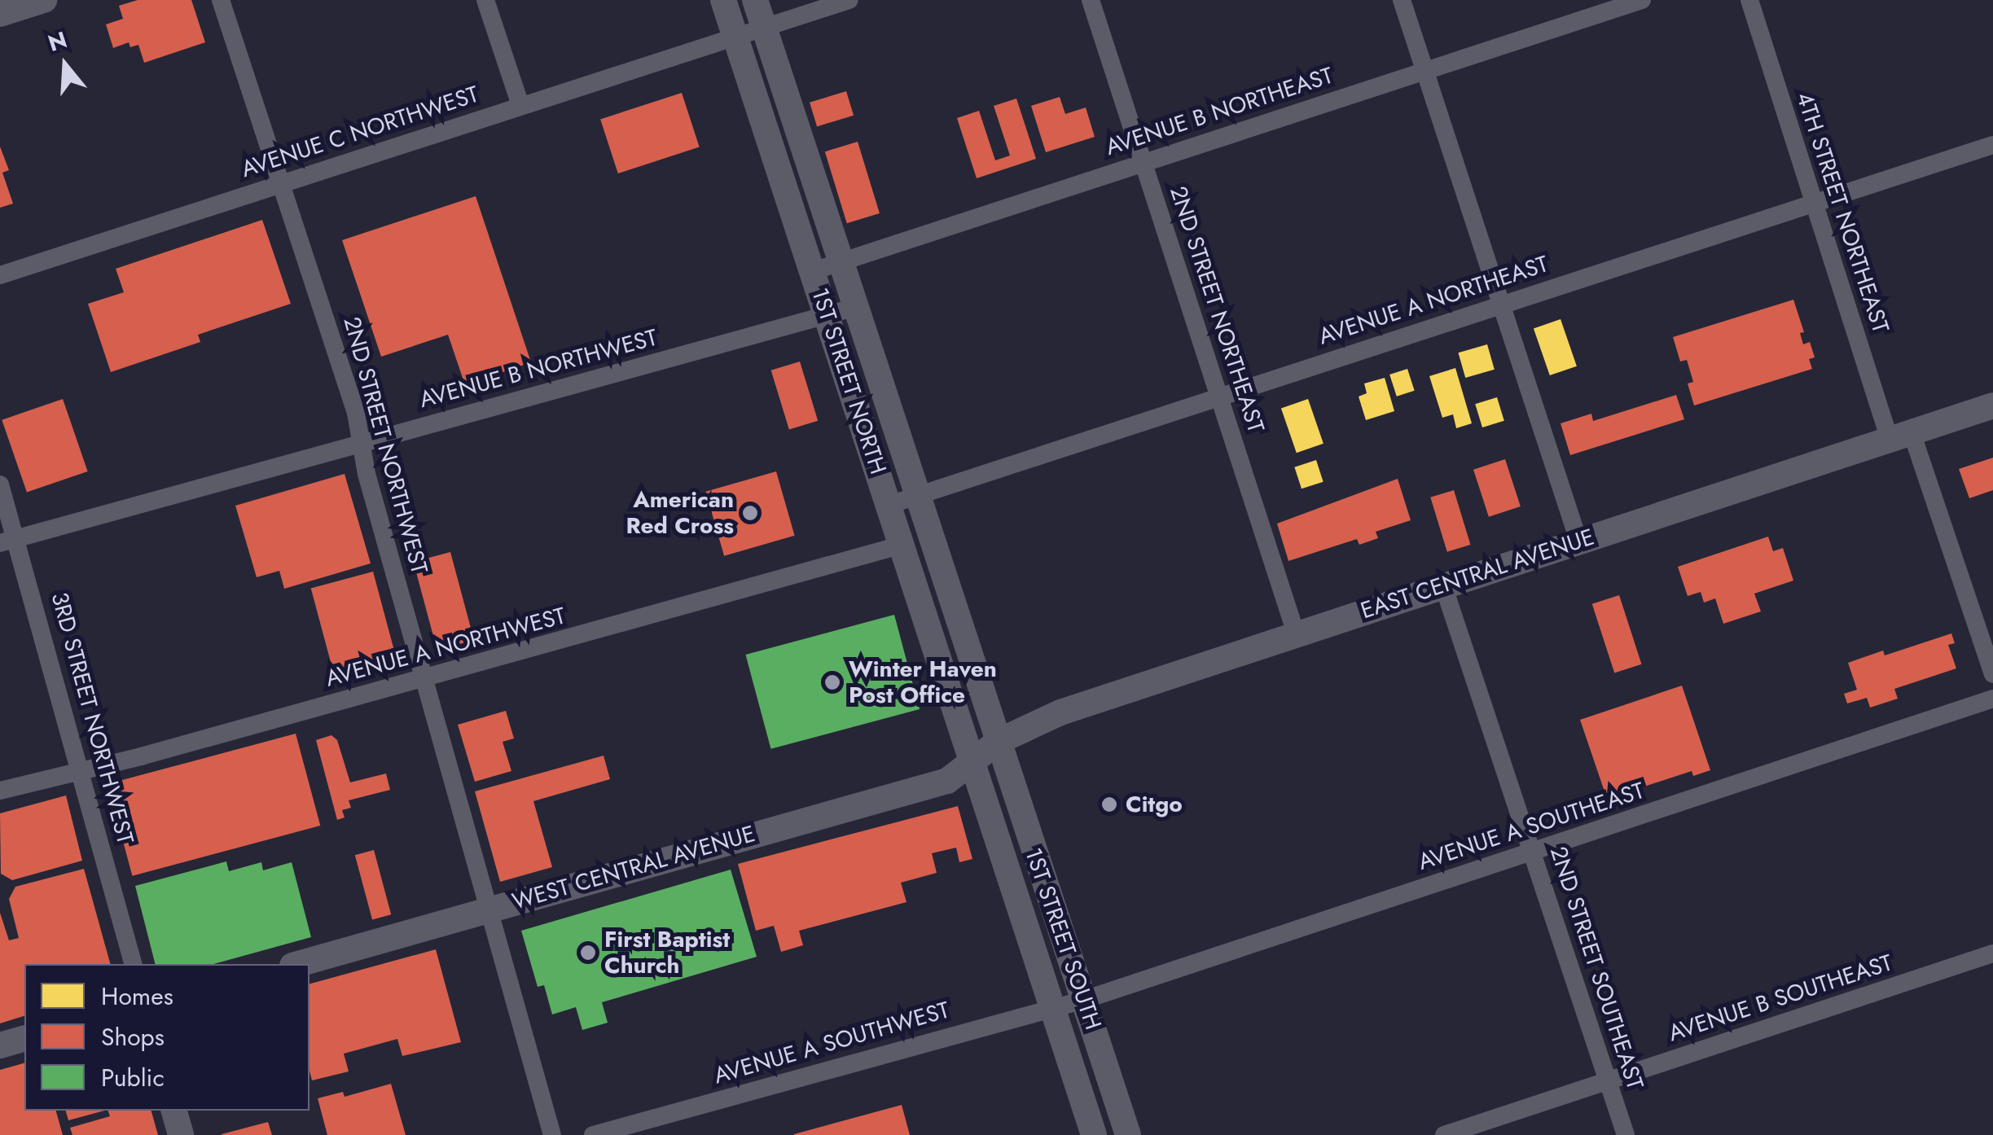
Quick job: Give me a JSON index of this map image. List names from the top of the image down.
{
  "streets": {
    "main road": [
      "1ST STREET NORTH",
      "EAST CENTRAL AVENUE",
      "WEST CENTRAL AVENUE",
      "1ST STREET SOUTH"
    ],
    "street": [
      "AVENUE B NORTHEAST",
      "AVENUE C NORTHWEST",
      "4TH STREET NORTHEAST",
      "AVENUE A NORTHEAST",
      "2ND STREET NORTHEAST",
      "AVENUE B NORTHWEST",
      "2ND STREET NORTHWEST",
      "AVENUE A NORTHWEST",
      "3RD STREET NORTHWEST",
      "AVENUE A SOUTHEAST",
      "2ND STREET SOUTHEAST",
      "AVENUE B SOUTHEAST",
      "AVENUE A SOUTHWEST"
    ]
  },
  "crossings": [
    ["AVENUE B NORTHEAST", "2ND STREET NORTHEAST"],
    ["AVENUE B NORTHEAST", "1ST STREET NORTH"],
    ["AVENUE C NORTHWEST", "1ST STREET NORTH"],
    ["AVENUE C NORTHWEST", "2ND STREET NORTHWEST"],
    ["4TH STREET NORTHEAST", "AVENUE A NORTHEAST"],
    ["4TH STREET NORTHEAST", "EAST CENTRAL AVENUE"],
    ["AVENUE A NORTHEAST", "2ND STREET NORTHEAST"],
    ["AVENUE A NORTHEAST", "1ST STREET NORTH"],
    ["2ND STREET NORTHEAST", "EAST CENTRAL AVENUE"],
    ["AVENUE B NORTHWEST", "1ST STREET NORTH"],
    ["AVENUE B NORTHWEST", "2ND STREET NORTHWEST"],
    ["AVENUE B NORTHWEST", "3RD STREET NORTHWEST"],
    ["1ST STREET NORTH", "EAST CENTRAL AVENUE"],
    ["1ST STREET NORTH", "AVENUE A NORTHWEST"],
    ["1ST STREET NORTH", "WEST CENTRAL AVENUE"],
    ["1ST STREET NORTH", "1ST STREET SOUTH"],
    ["2ND STREET NORTHWEST", "AVENUE A NORTHWEST"],
    ["2ND STREET NORTHWEST", "WEST CENTRAL AVENUE"],
    ["EAST CENTRAL AVENUE", "WEST CENTRAL AVENUE"],
    ["EAST CENTRAL AVENUE", "1ST STREET SOUTH"],
    ["EAST CENTRAL AVENUE", "2ND STREET SOUTHEAST"],
    ["AVENUE A NORTHWEST", "3RD STREET NORTHWEST"],
    ["AVENUE A SOUTHEAST", "1ST STREET SOUTH"],
    ["AVENUE A SOUTHEAST", "2ND STREET SOUTHEAST"],
    ["AVENUE A SOUTHEAST", "AVENUE A SOUTHWEST"],
    ["WEST CENTRAL AVENUE", "1ST STREET SOUTH"],
    ["1ST STREET SOUTH", "AVENUE A SOUTHWEST"],
    ["2ND STREET SOUTHEAST", "AVENUE B SOUTHEAST"]
  ],
  "places": [
    "American Red Cross",
    "Winter Haven Post Office",
    "Citgo",
    "First Baptist Church"
  ],
  "legend": ["Homes", "Shops", "Public"],
  "north": "top"
}
